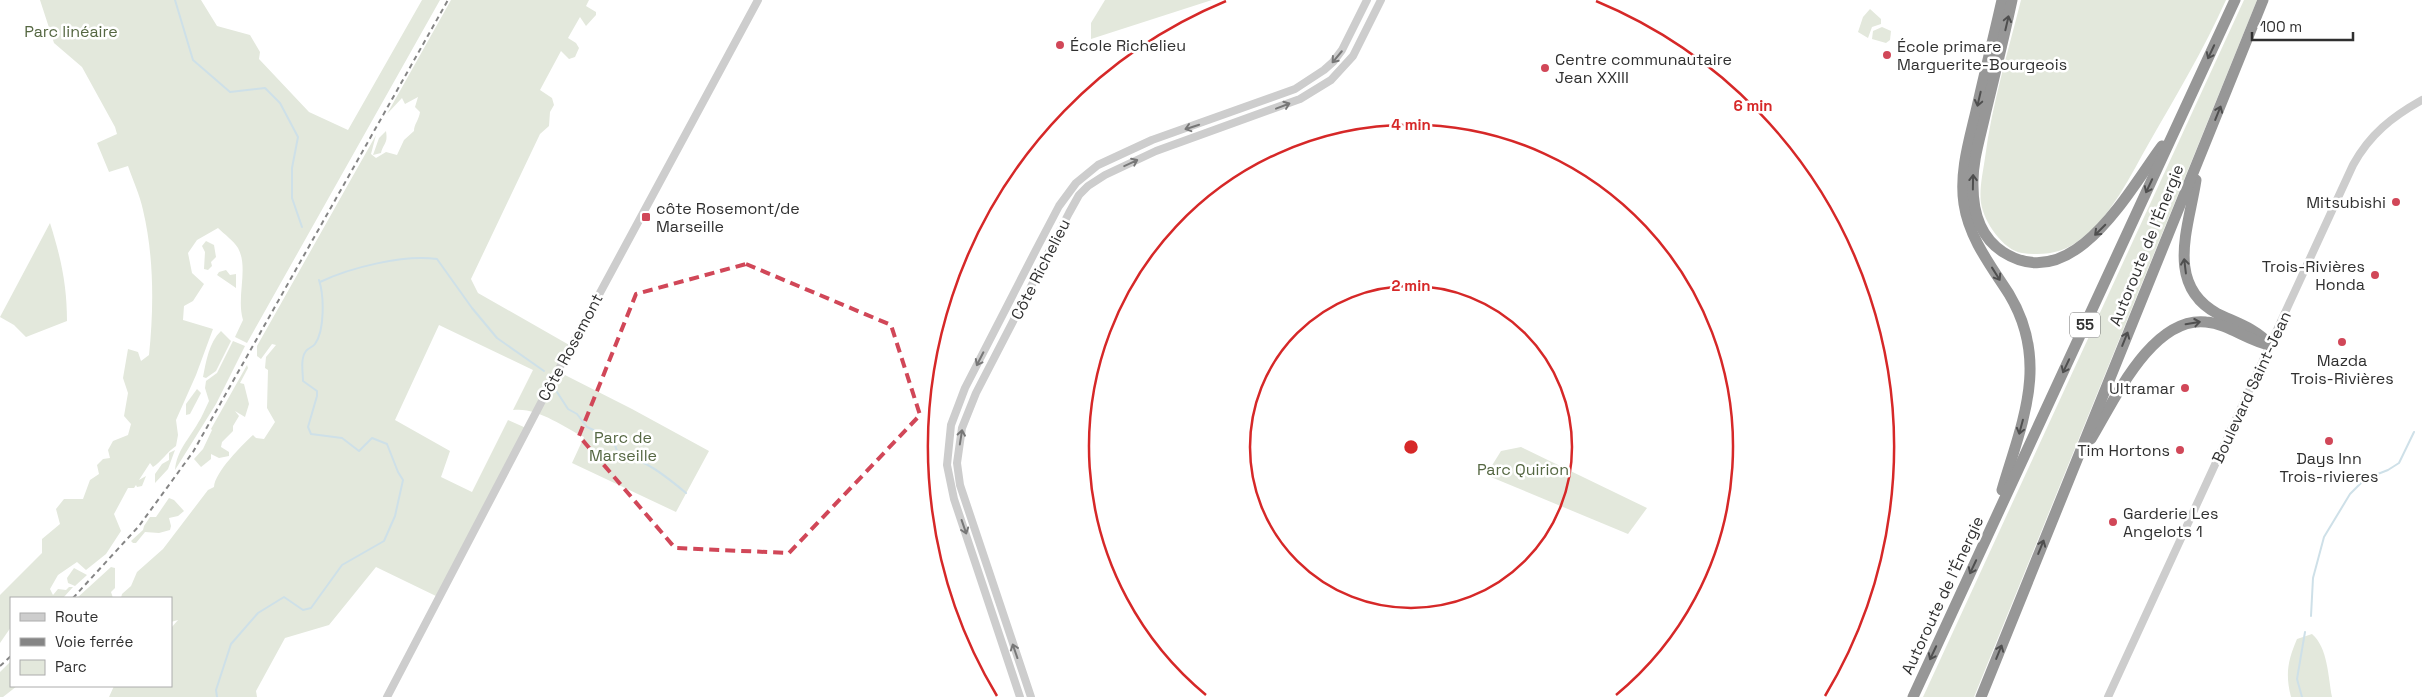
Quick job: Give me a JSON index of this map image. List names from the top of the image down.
{
  "streets": {
    "highway": ["Autoroute de l'Énergie", "55"],
    "street": ["Côte Richelieu", "Côte Rosemont", "Boulevard Saint-Jean"]
  },
  "crossings": [
    ["Autoroute de l'Énergie", "55"]
  ],
  "parks": ["Parc linéaire", "Parc de Marseille", "Parc Quirion"],
  "places": {
    "other": [
      "École Richelieu",
      "École primare Marguerite-Bourgeois",
      "Centre communautaire Jean XXIII",
      "Mitsubishi",
      "Trois-Rivières Honda",
      "Mazda Trois-Rivières",
      "Ultramar",
      "Days Inn Trois-rivieres",
      "Tim Hortons",
      "Garderie Les Angelots 1"
    ],
    "transit": ["côte Rosemont/de Marseille"]
  },
  "legend": ["Route", "Voie ferrée", "Parc"],
  "scale_bar": "100 m",
  "rings": ["6 min", "4 min", "2 min"]
}
